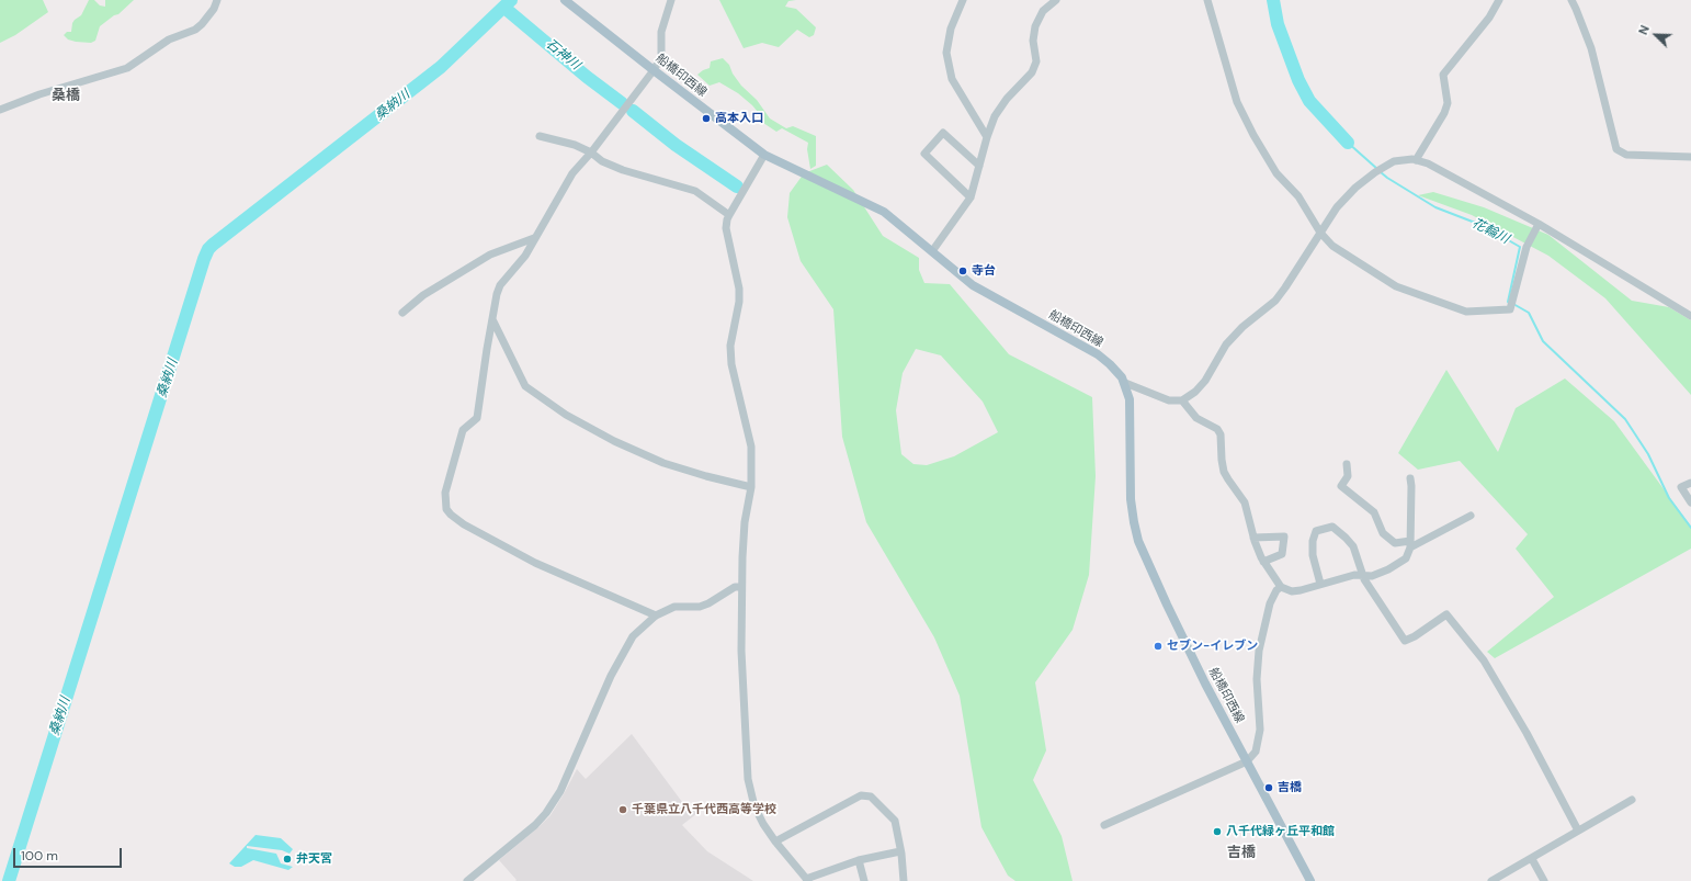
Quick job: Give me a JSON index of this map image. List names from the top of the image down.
{
  "streets": {
    "main road": ["船橋印西線"]
  },
  "districts": ["桑橋", "吉橋"],
  "water": ["石神川", "桑納川", "花輪川"],
  "places": [
    "高本入口",
    "寺台",
    "セブン-イレブン",
    "吉橋",
    "千葉県立八千代西高等学校",
    "八千代緑ヶ丘平和館",
    "弁天宮"
  ],
  "scale_bar": "100 m",
  "north": "top left"
}
